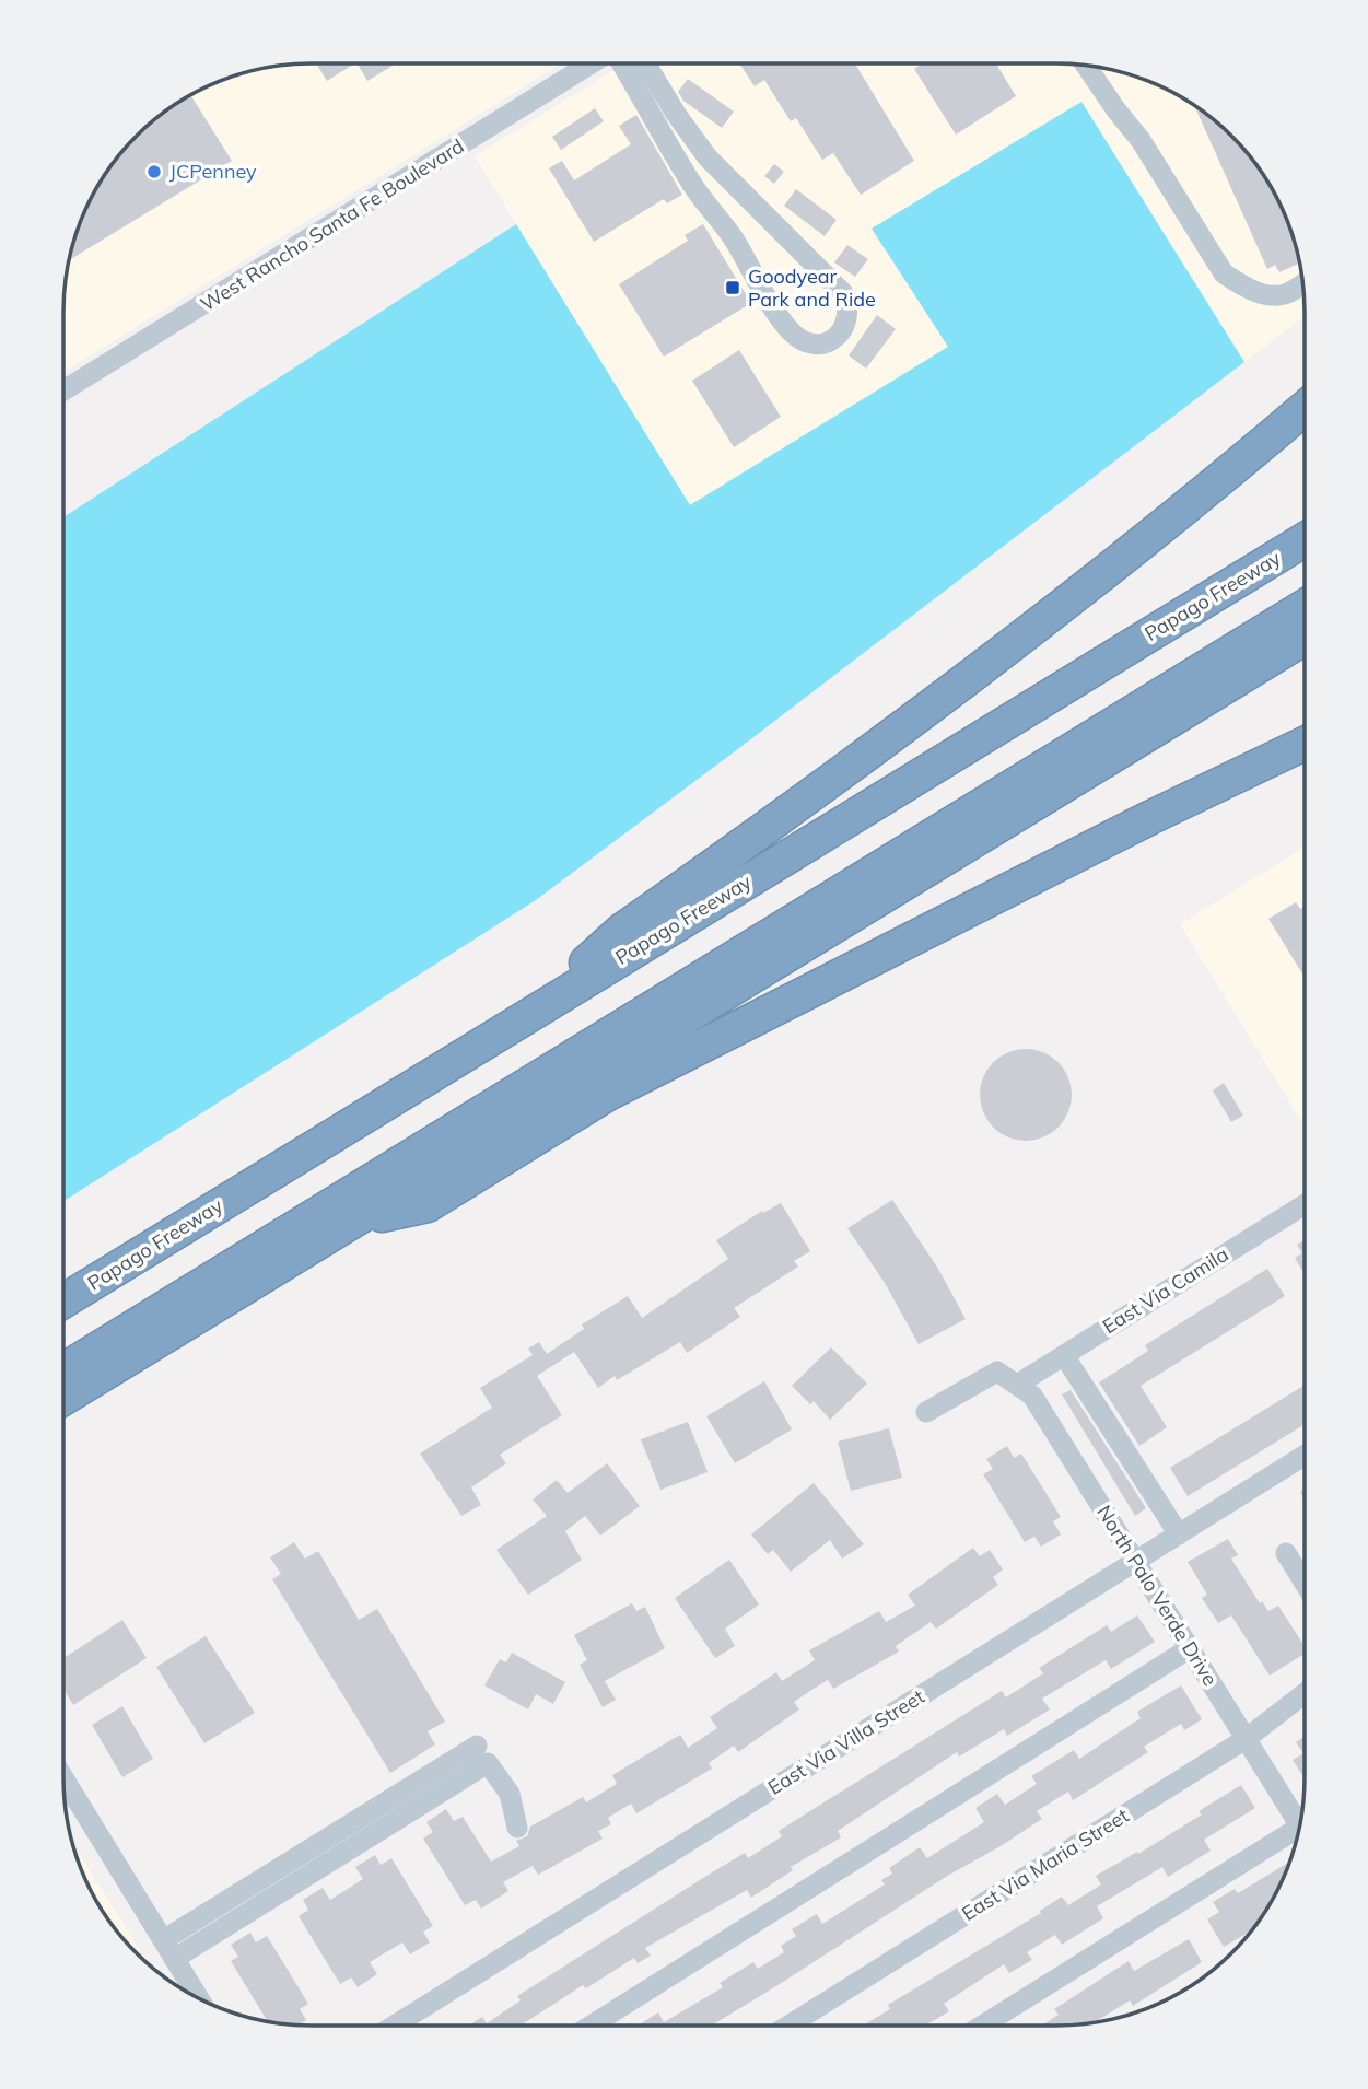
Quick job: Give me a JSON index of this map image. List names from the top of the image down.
{
  "streets": {
    "highway": ["Papago Freeway"],
    "street": [
      "West Rancho Santa Fe Boulevard",
      "East Via Camila",
      "North Palo Verde Drive",
      "East Via Villa Street",
      "East Via Maria Street"
    ]
  },
  "crossings": [
    ["East Via Camila", "North Palo Verde Drive"],
    ["North Palo Verde Drive", "East Via Villa Street"],
    ["North Palo Verde Drive", "East Via Maria Street"]
  ],
  "places": {
    "other": ["JCPenney"],
    "transit": ["Goodyear Park and Ride"]
  }
}
